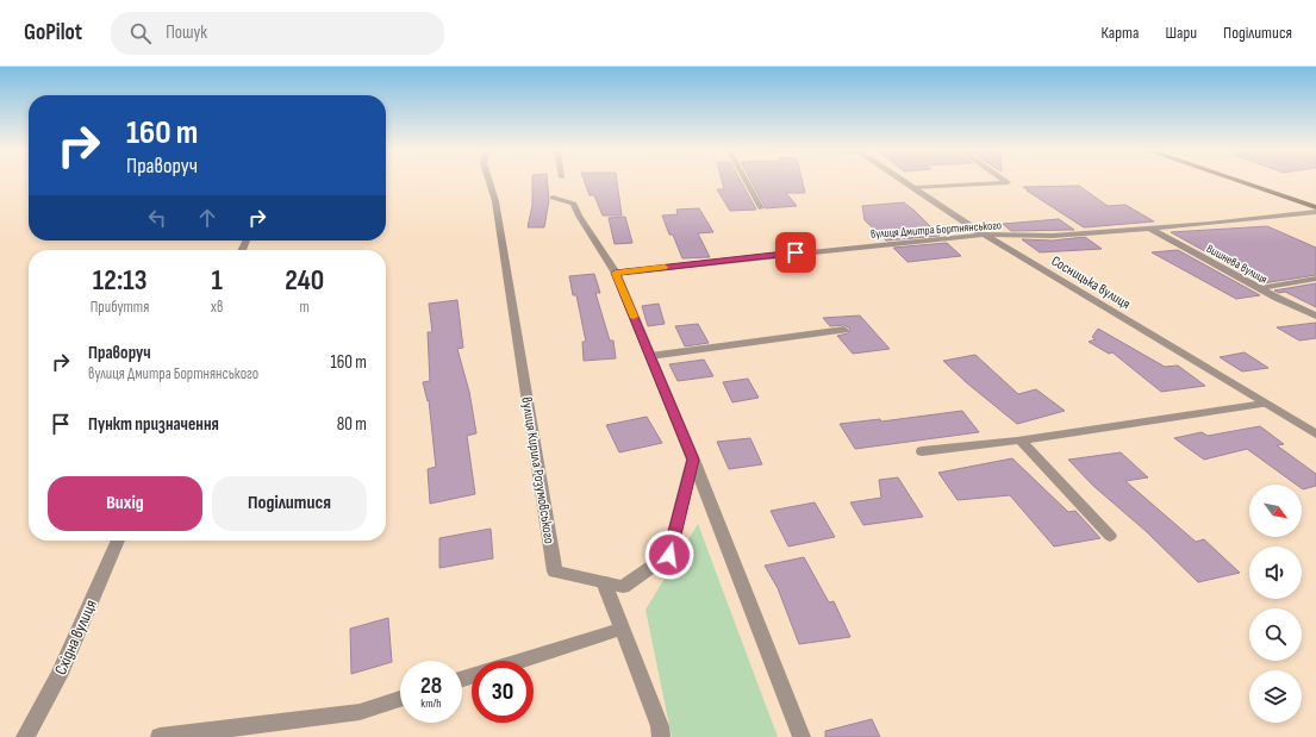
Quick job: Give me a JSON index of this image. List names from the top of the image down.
{
  "streets": {
    "street": [
      "вулиця Дмитра Бортнянського",
      "Вишнева вулиця",
      "Сосницька вулиця",
      "вулиця Кирила Розумовського",
      "Східна вулиця"
    ]
  },
  "crossings": [
    ["вулиця Дмитра Бортнянського", "Вишнева вулиця"],
    ["вулиця Дмитра Бортнянського", "Сосницька вулиця"]
  ],
  "north": "bottom right",
  "page": {
    "header": "GoPilot",
    "search": "Пошук",
    "nav": ["Карта", "Шари", "Поділитися"],
    "turn": ["160 m", "Праворуч"],
    "eta": [
      "12:13",
      "Прибуття",
      "1",
      "хв",
      "240",
      "m"
    ],
    "list": [
      {
        "name": "Праворуч",
        "note": "вулиця Дмитра Бортнянського",
        "value": "160 m"
      },
      {
        "name": "Пункт призначення",
        "value": "80 m"
      }
    ],
    "buttons": ["Вихід", "Поділитися"],
    "speed": "28 km/h",
    "limit": "30"
  }
}
